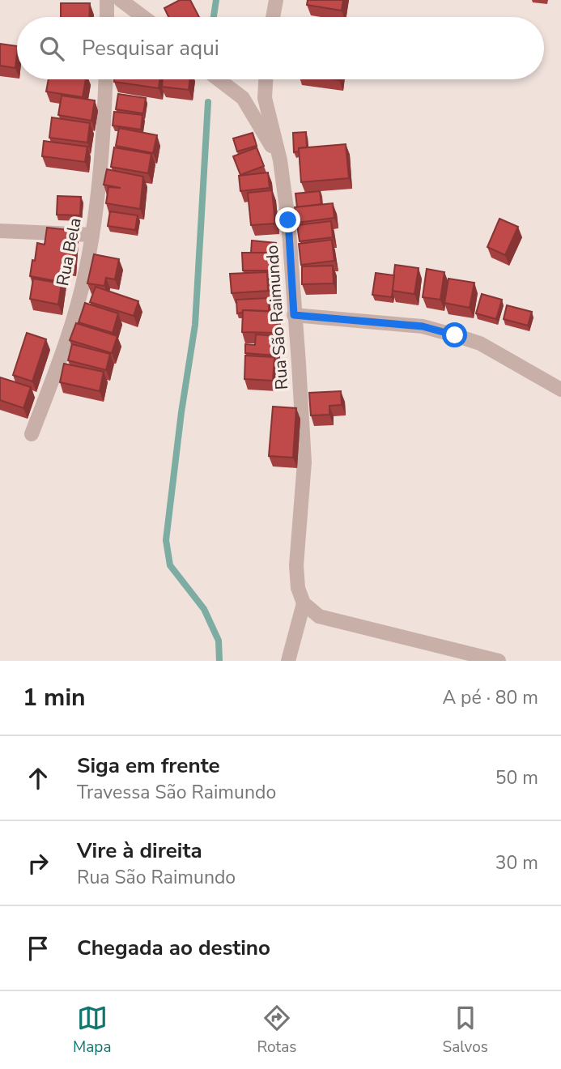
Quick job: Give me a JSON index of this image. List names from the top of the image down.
{
  "streets": {
    "street": ["Rua Bela", "Rua São Raimundo"]
  },
  "page": {
    "search": "Pesquisar aqui",
    "heading": ["1 min", "A pé · 80 m"],
    "list": [
      ["Siga em frente", "Travessa São Raimundo", "50 m"],
      ["Vire à direita", "Rua São Raimundo", "30 m"],
      "Chegada ao destino"
    ],
    "nav": ["Mapa", "Rotas", "Salvos"]
  }
}
